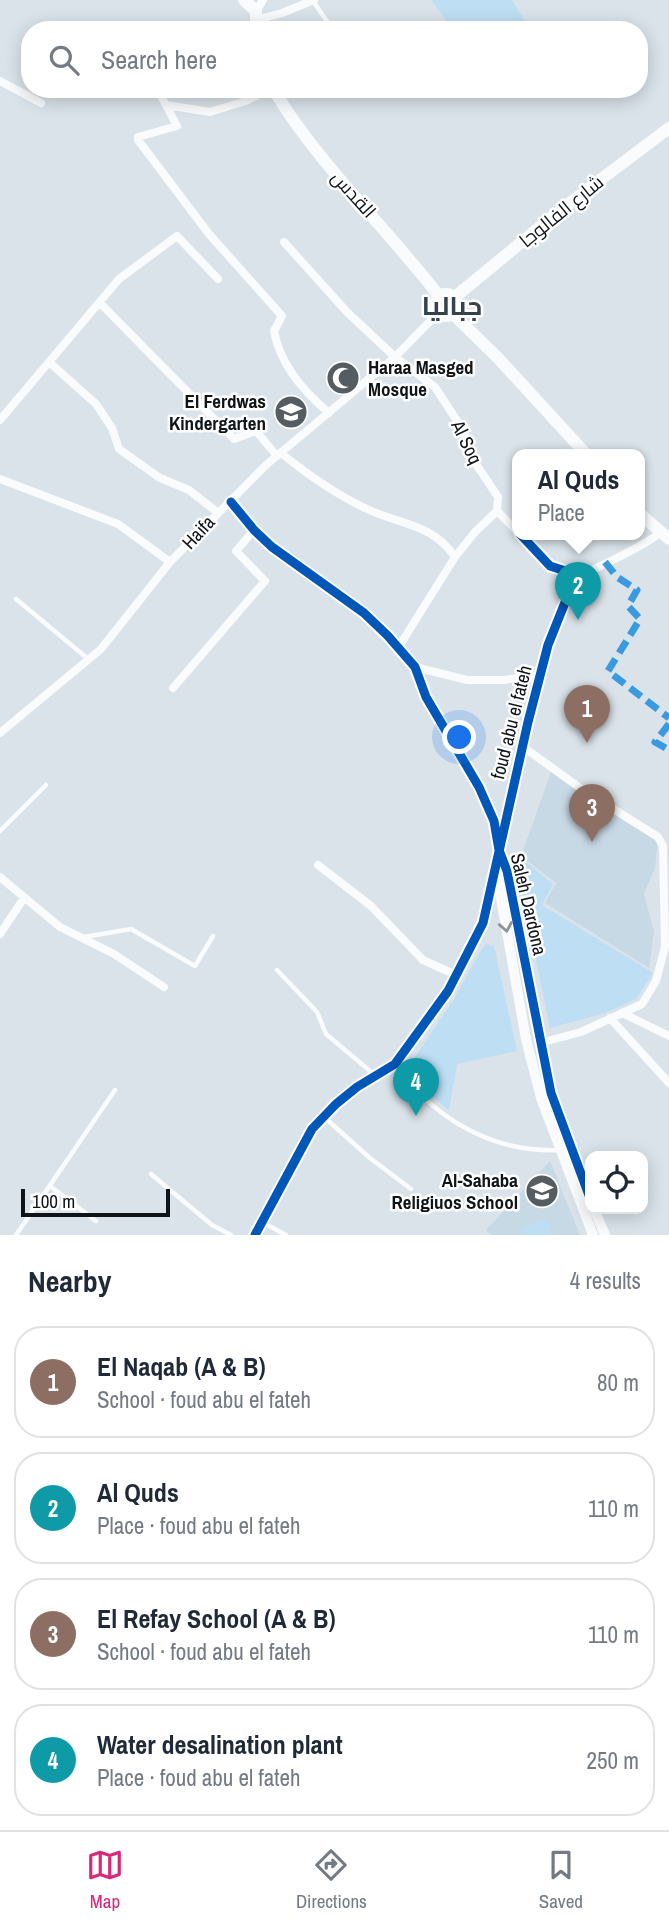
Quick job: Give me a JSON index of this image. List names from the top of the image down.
{
  "streets": {
    "main road": ["القدس", "شارع الفالوجا"],
    "street": [
      "Al Soq",
      "Haifa",
      "foud abu el fateh",
      "Saleh Dardona"
    ]
  },
  "crossings": [
    ["القدس", "شارع الفالوجا"],
    ["القدس", "Haifa"],
    ["شارع الفالوجا", "Haifa"],
    ["Al Soq", "Haifa"],
    ["Al Soq", "foud abu el fateh"],
    ["Haifa", "Saleh Dardona"],
    ["foud abu el fateh", "Saleh Dardona"]
  ],
  "districts": ["جباليا"],
  "places": {
    "mosque": ["Haraa Masged Mosque"],
    "school or university": ["El Ferdwas Kindergarten", "Al-Sahaba Religiuos School"]
  },
  "scale_bar": "100 m",
  "page": {
    "search": "Search here",
    "popup": ["Al Quds", "Place"],
    "pins": [
      "2",
      "1",
      "3",
      "4"
    ],
    "scale": "100 m",
    "heading": ["Nearby", "4 results"],
    "list": [
      {
        "mark": "1",
        "name": "El Naqab (A & B)",
        "note": "School · foud abu el fateh",
        "value": "80 m"
      },
      {
        "mark": "2",
        "name": "Al Quds",
        "note": "Place · foud abu el fateh",
        "value": "110 m"
      },
      {
        "mark": "3",
        "name": "El Refay School (A & B)",
        "note": "School · foud abu el fateh",
        "value": "110 m"
      },
      {
        "mark": "4",
        "name": "Water desalination plant",
        "note": "Place · foud abu el fateh",
        "value": "250 m"
      }
    ],
    "nav": ["Map", "Directions", "Saved"]
  }
}
